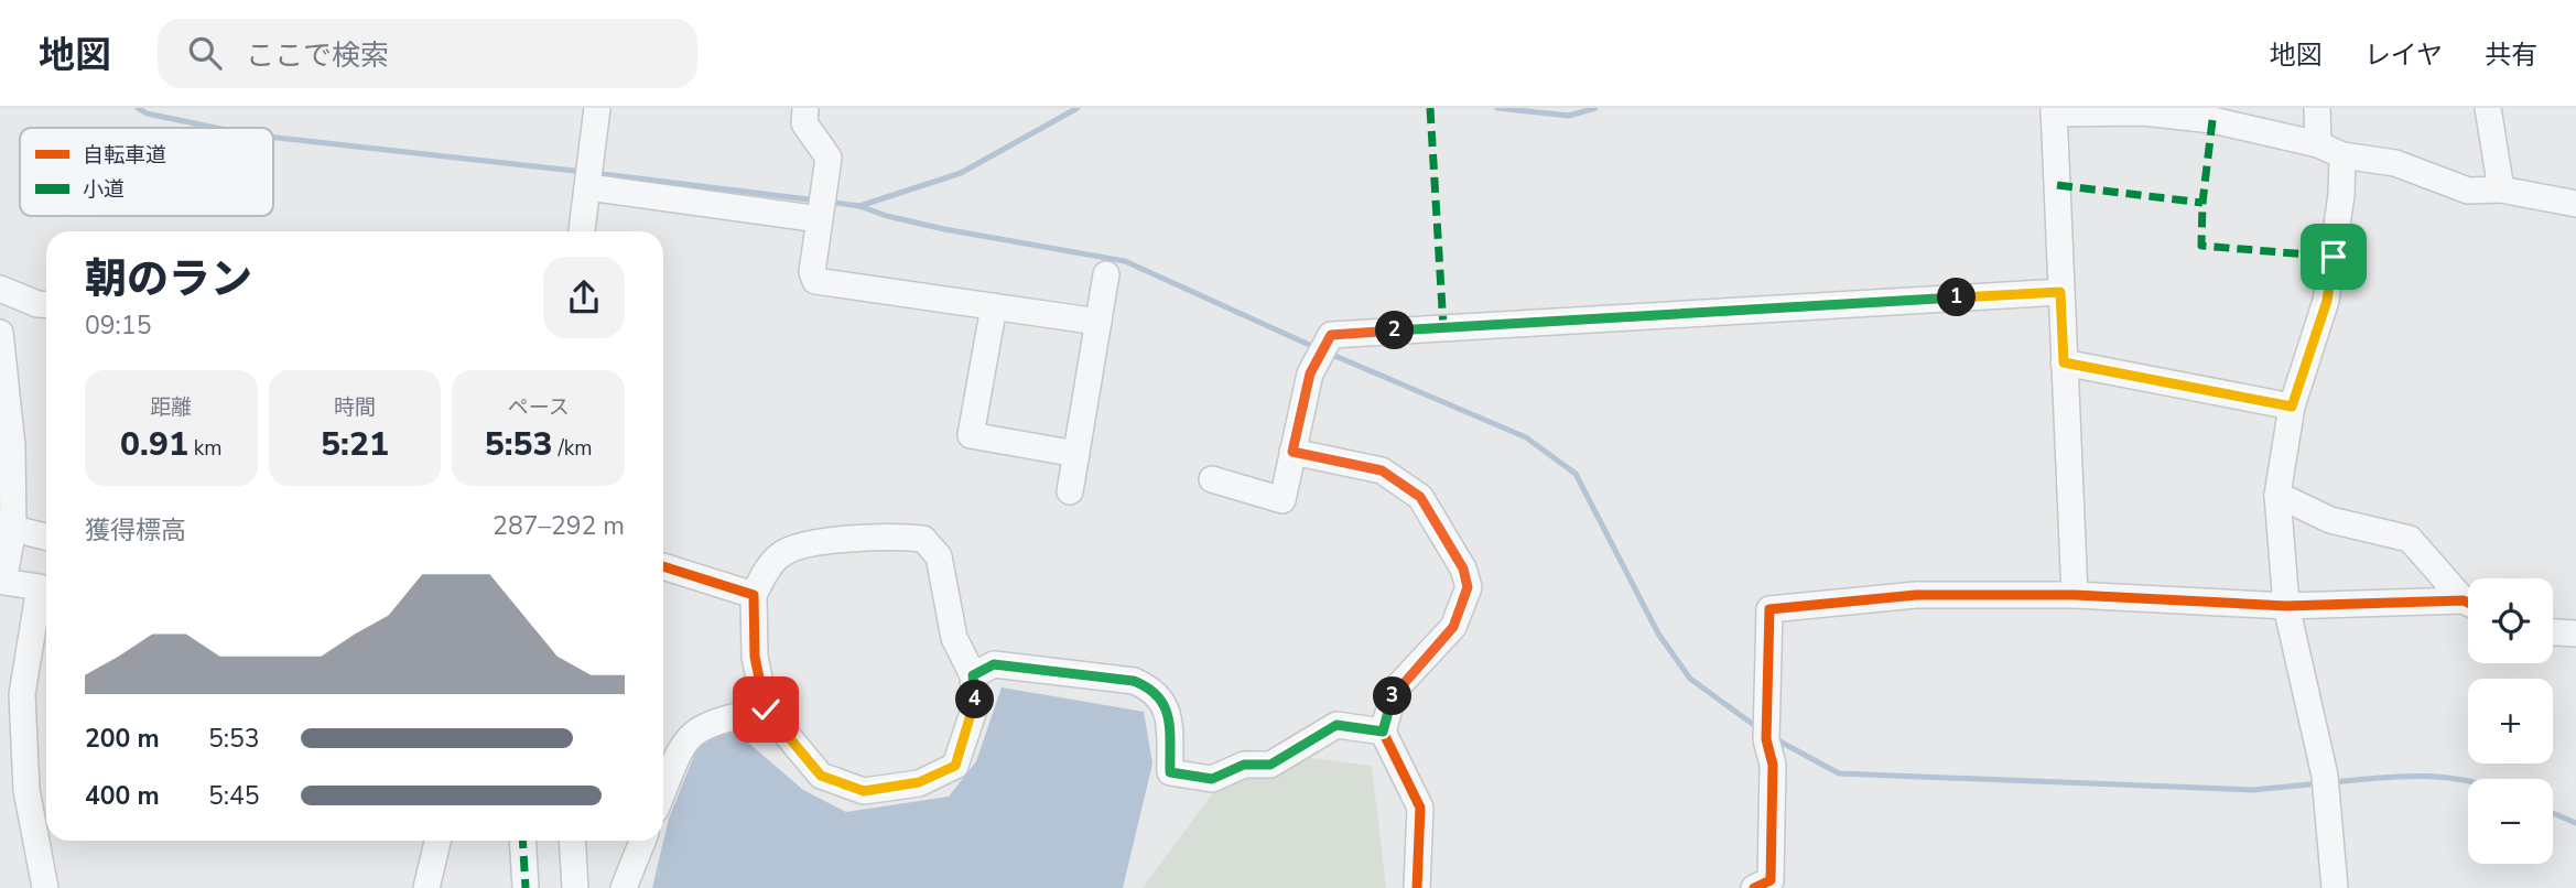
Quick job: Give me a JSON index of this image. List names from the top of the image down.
{
  "legend": ["自転車道", "小道"],
  "page": {
    "header": "地図",
    "search": "ここで検索",
    "nav": ["地図", "レイヤ", "共有"],
    "heading": ["朝のラン", "09:15"],
    "pins": [
      "1",
      "2",
      "3",
      "4"
    ],
    "stats": [
      ["距離", "0.91 km"],
      ["時間", "5:21"],
      ["ペース", "5:53 /km"]
    ],
    "chart": ["獲得標高", "287–292 m"],
    "map_buttons": ["+", "−"],
    "list": [
      {
        "name": "200 m",
        "note": "5:53"
      },
      {
        "name": "400 m",
        "note": "5:45"
      }
    ]
  }
}
